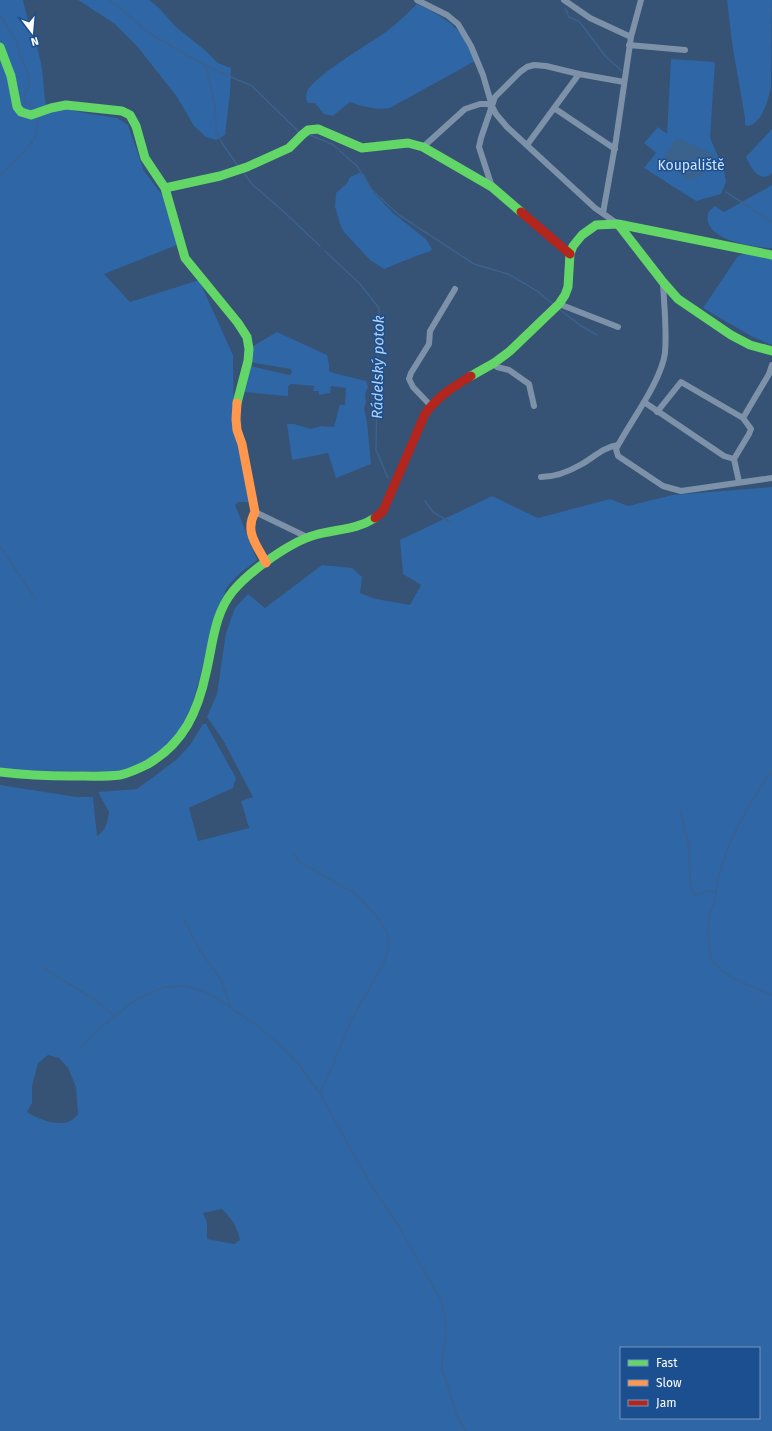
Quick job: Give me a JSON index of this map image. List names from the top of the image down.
{
  "water": ["Rádelský potok"],
  "parks": ["Koupaliště"],
  "legend": ["Fast", "Slow", "Jam"],
  "north": "bottom"
}
